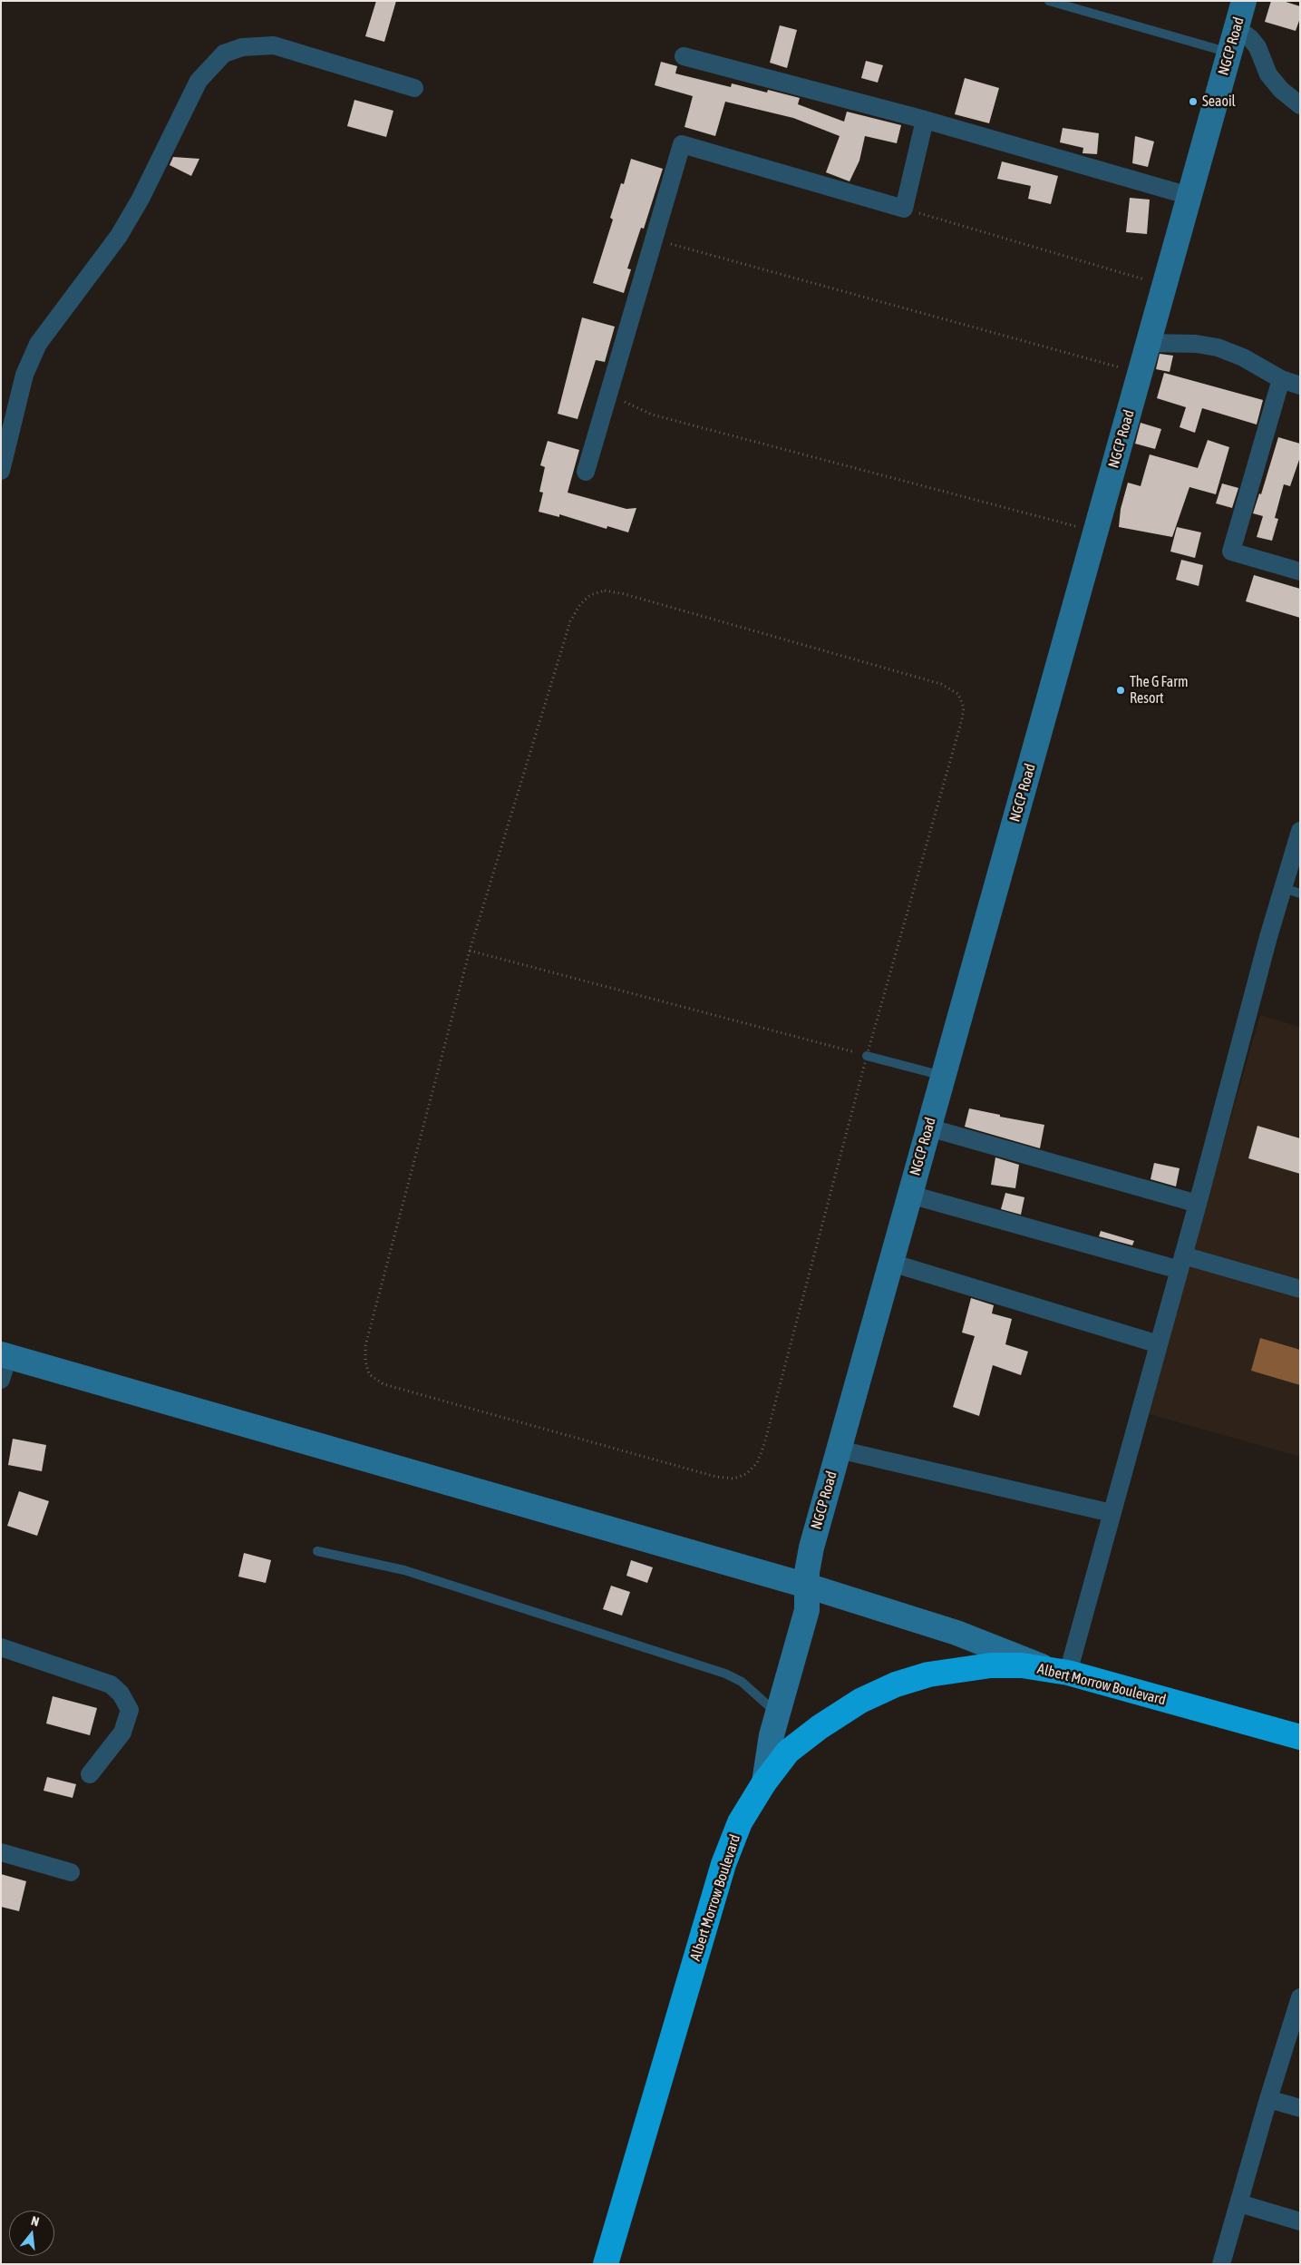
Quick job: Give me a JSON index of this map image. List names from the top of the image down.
{
  "streets": {
    "highway": ["Albert Morrow Boulevard"],
    "main road": ["NGCP Road"]
  },
  "crossings": [
    ["NGCP Road", "Albert Morrow Boulevard"]
  ],
  "places": ["Seaoil", "The G Farm Resort"],
  "north": "top"
}
